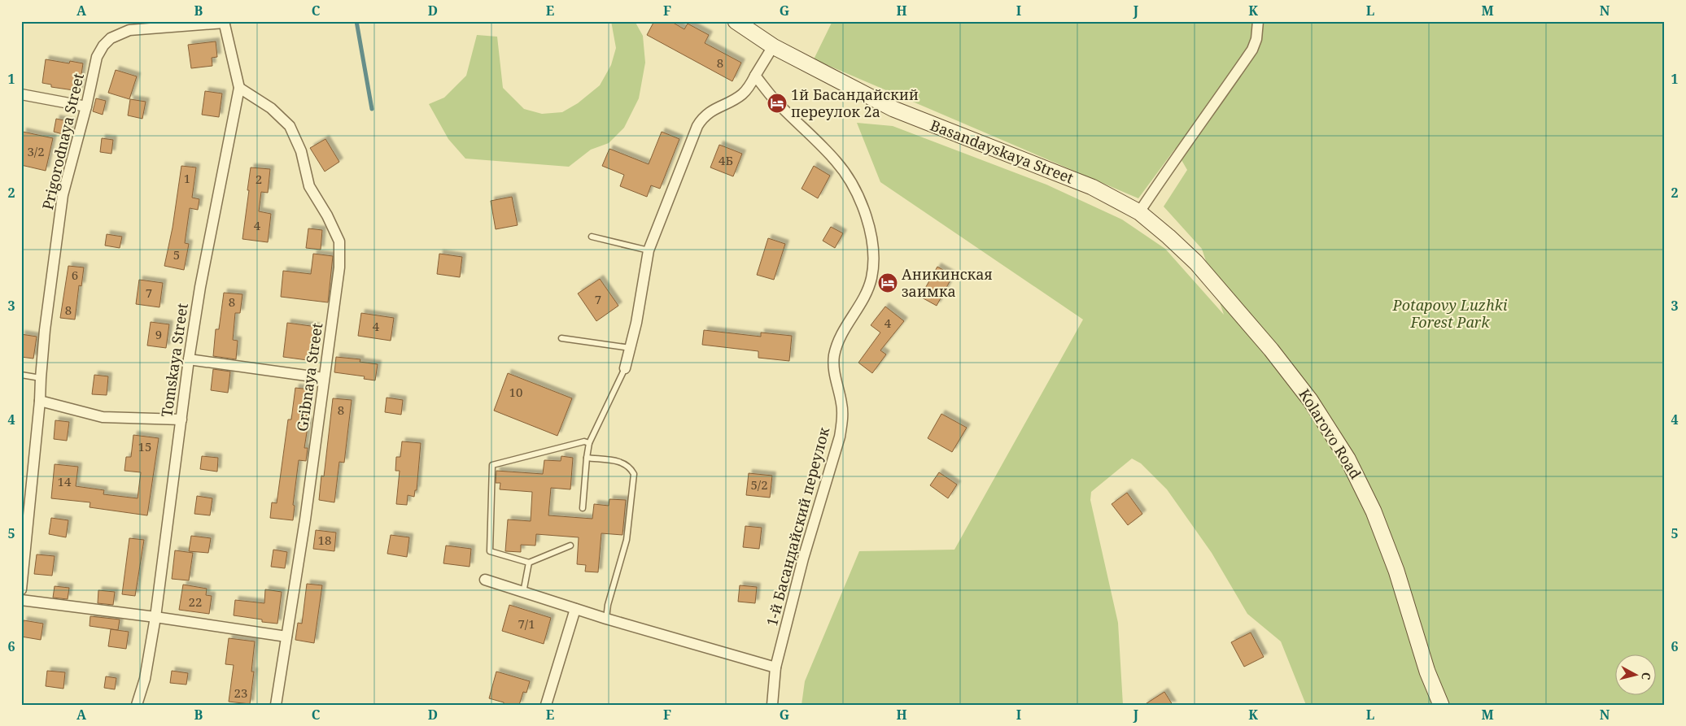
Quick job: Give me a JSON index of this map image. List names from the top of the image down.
{
  "streets": {
    "street": [
      "Prigorodnaya Street",
      "Basandayskaya Street",
      "Tomskaya Street",
      "Gribnaya Street",
      "Kolarovo Road",
      "1-й Басандайский переулок"
    ]
  },
  "crossings": [
    ["Prigorodnaya Street", "Tomskaya Street"],
    ["Basandayskaya Street", "Kolarovo Road"],
    ["Tomskaya Street", "Gribnaya Street"]
  ],
  "parks": ["Potapovy Luzhki Forest Park"],
  "places": {
    "hotel": ["1й Басандайский переулок 2а", "Аникинская заимка"]
  },
  "house_numbers": [
    "8",
    "3/2",
    "4Б",
    "1",
    "2",
    "4",
    "5",
    "6",
    "7",
    "7",
    "8",
    "8",
    "4",
    "4",
    "9",
    "10",
    "8",
    "15",
    "14",
    "5/2",
    "18",
    "22",
    "7/1",
    "23"
  ],
  "north": "right",
  "grid": {
    "columns": [
      "A",
      "B",
      "C",
      "D",
      "E",
      "F",
      "G",
      "H",
      "I",
      "J",
      "K",
      "L",
      "M",
      "N"
    ],
    "rows": [
      "1",
      "2",
      "3",
      "4",
      "5",
      "6"
    ]
  }
}
